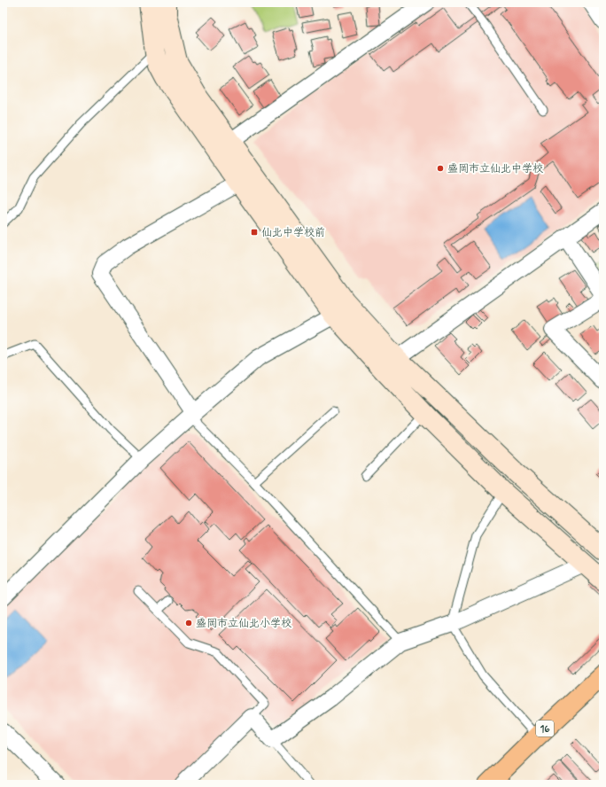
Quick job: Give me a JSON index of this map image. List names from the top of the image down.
{
  "streets": {
    "main road": ["16"]
  },
  "places": {
    "other": ["盛岡市立仙北中学校", "盛岡市立仙北小学校"],
    "transit": ["仙北中学校前"]
  }
}
